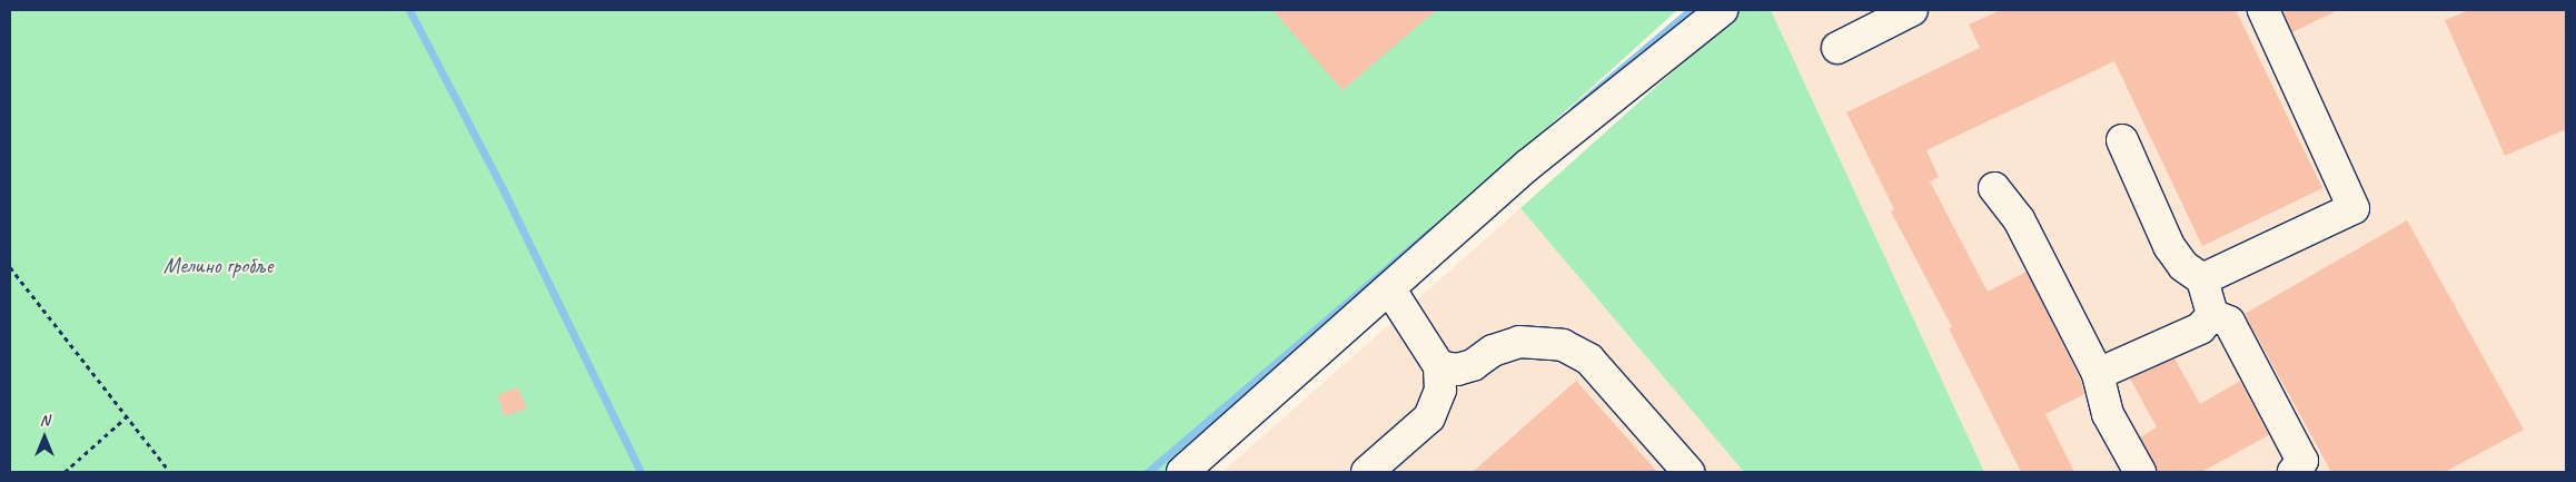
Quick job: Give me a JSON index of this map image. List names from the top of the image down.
{
  "parks": ["Мелино гробље"],
  "north": "top"
}
